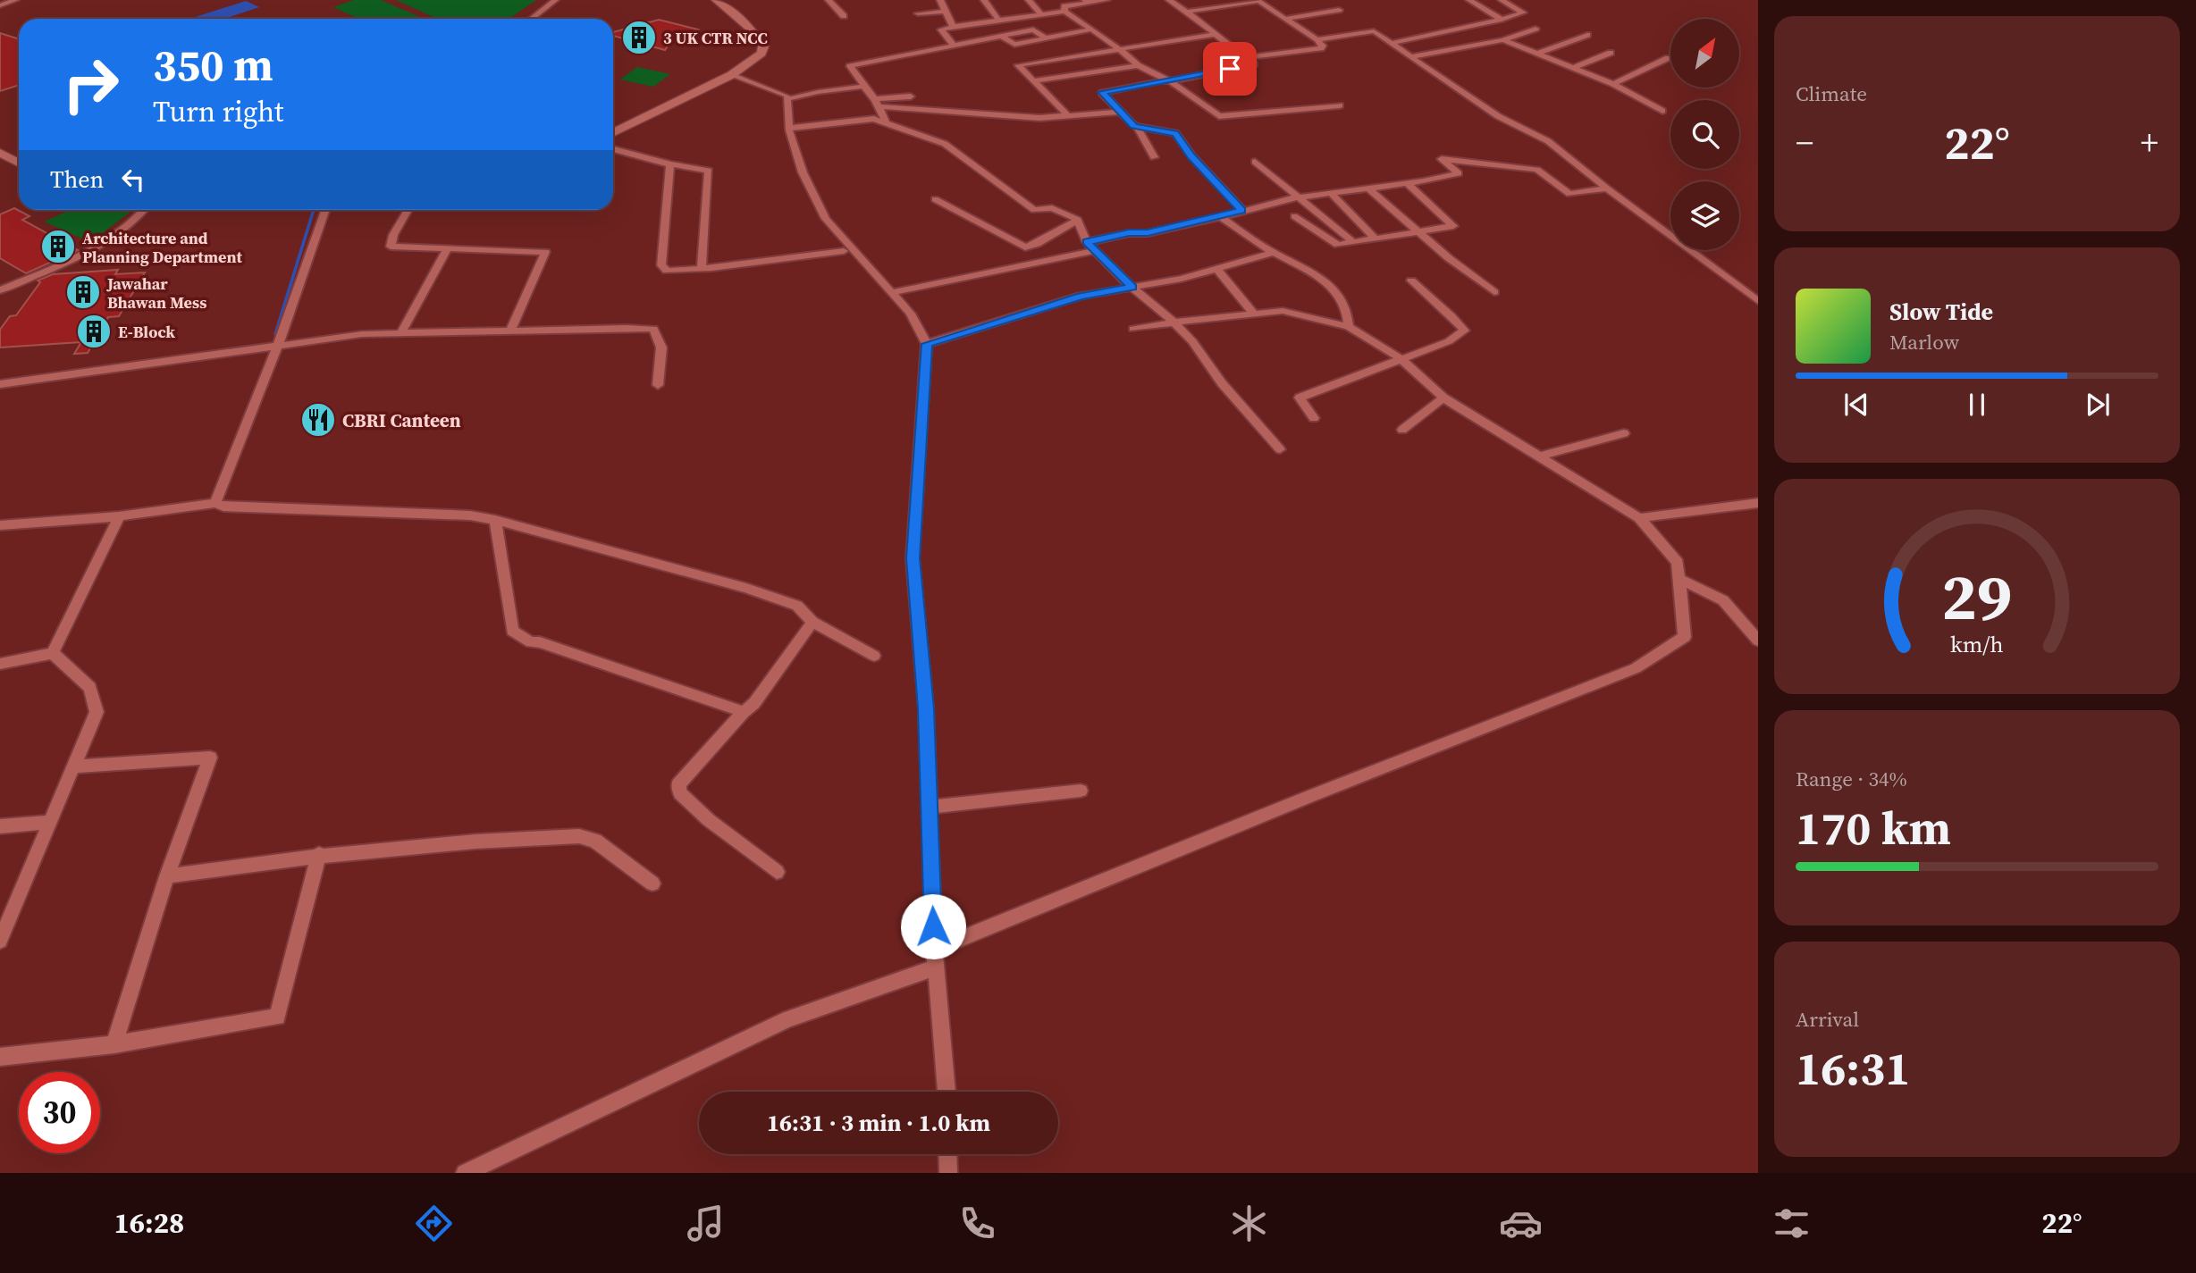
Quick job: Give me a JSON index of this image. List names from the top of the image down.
{
  "places": {
    "building": [
      "3 UK CTR NCC",
      "Architecture and Planning Department",
      "Jawahar Bhawan Mess",
      "E-Block"
    ],
    "restaurant": ["CBRI Canteen"]
  },
  "north": "top right",
  "page": {
    "tile": [
      "Climate",
      ["Range · 34%", "170 km"],
      ["Arrival", "16:31"]
    ],
    "turn": ["350 m", "Turn right"],
    "heat": ["−", "22°", "+"],
    "then": "Then",
    "song": ["Slow Tide", "Marlow"],
    "limit": "30",
    "trip": "16:31 · 3 min · 1.0 km",
    "tabs": ["16:28", "22°"],
    "gauge": ["29", "km/h"]
  }
}
